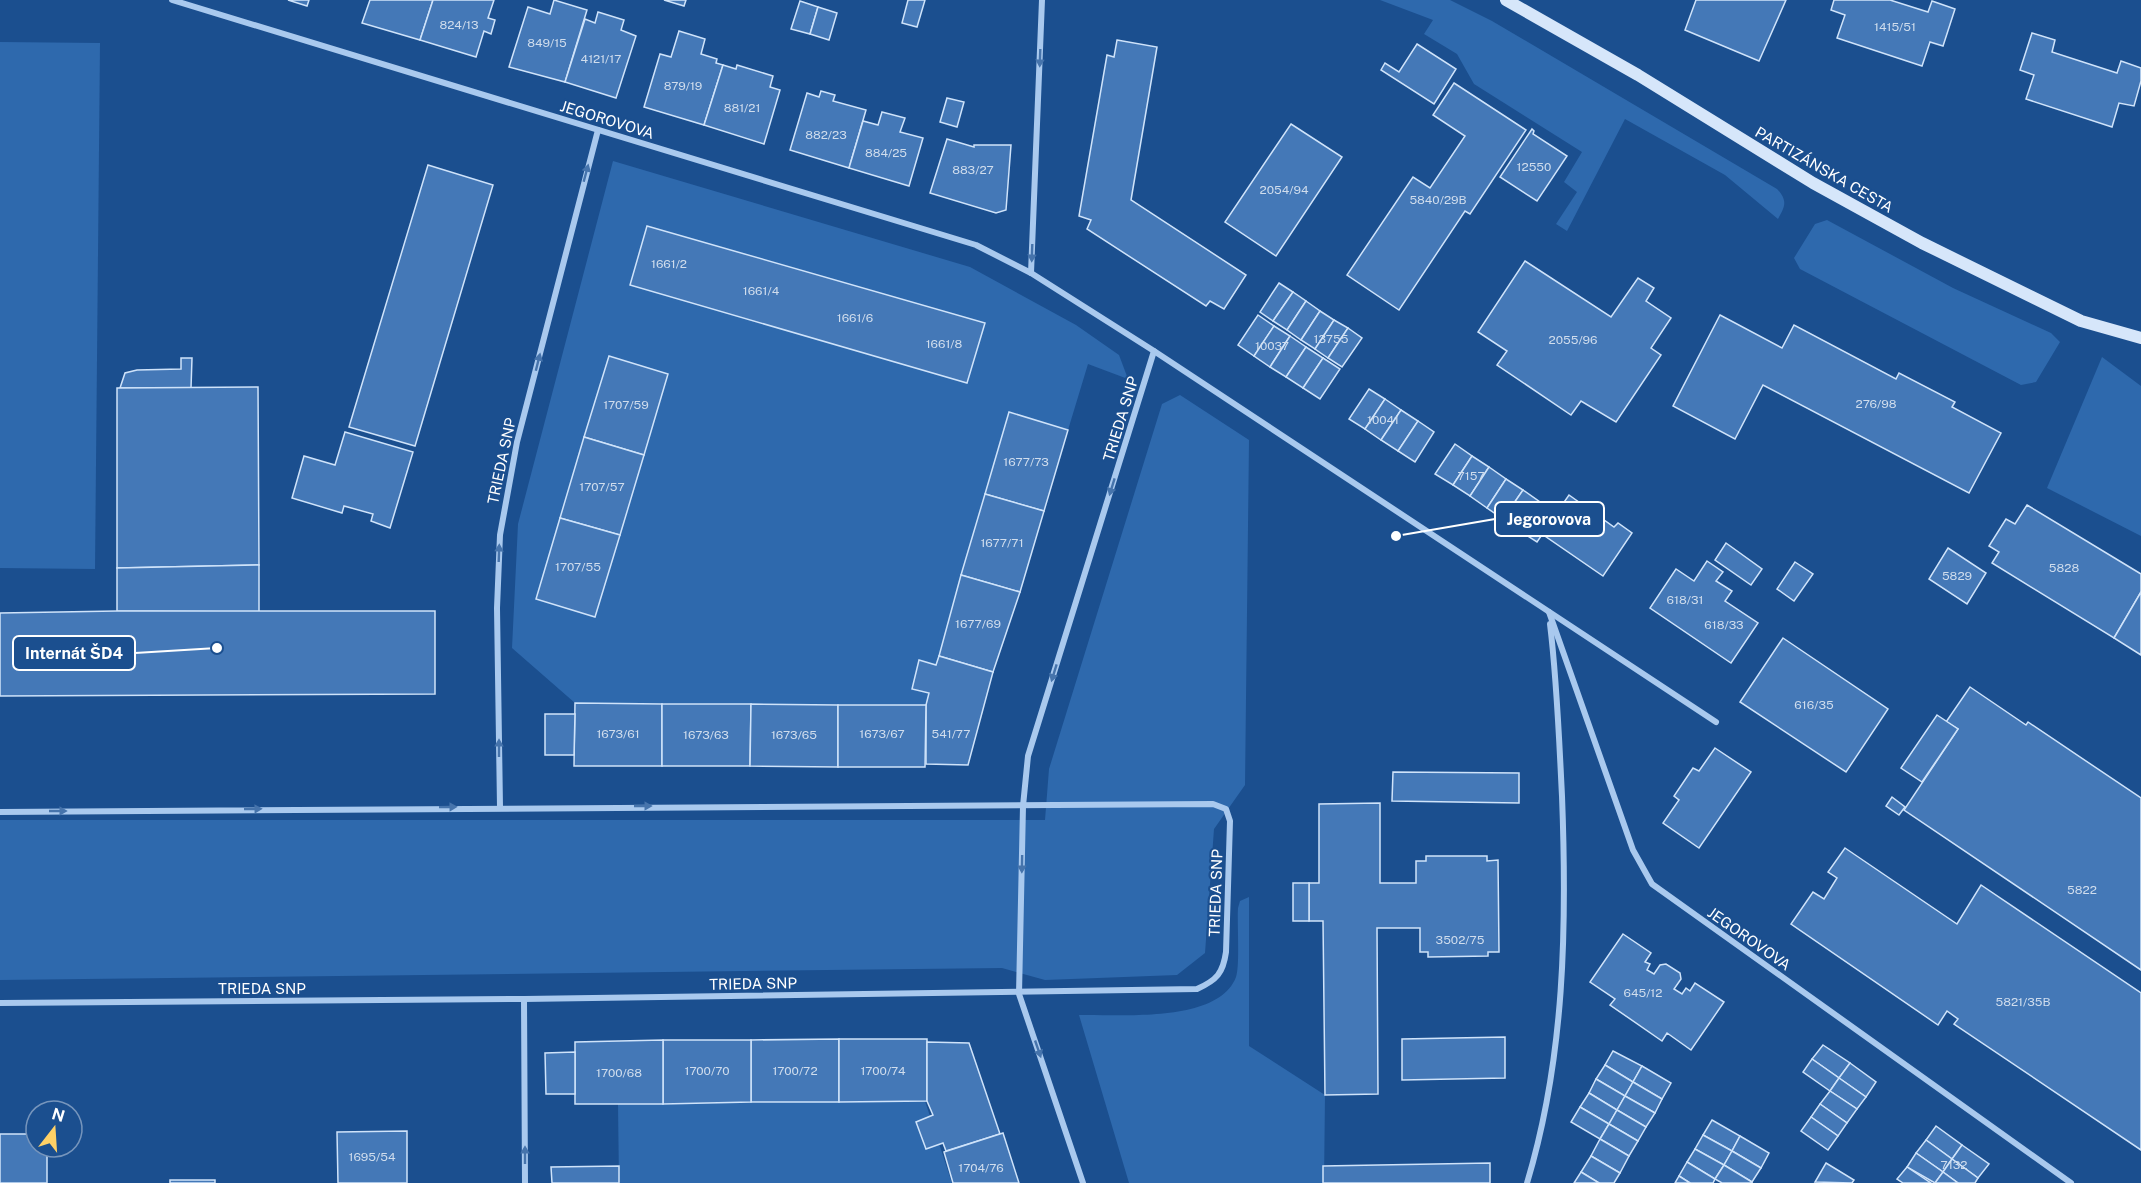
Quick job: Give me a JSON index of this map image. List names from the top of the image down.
{
  "streets": {
    "street": ["JEGOROVOVA", "PARTIZÁNSKA CESTA", "TRIEDA SNP"]
  },
  "crossings": [
    ["JEGOROVOVA", "TRIEDA SNP"]
  ],
  "places": ["Jegorovova", "Internát ŠD4"],
  "house_numbers": [
    "824/13",
    "1415/51",
    "849/15",
    "4121/17",
    "879/19",
    "881/21",
    "882/23",
    "884/25",
    "12550",
    "883/27",
    "2054/94",
    "5840/29B",
    "1661/2",
    "1661/4",
    "1661/6",
    "13755",
    "2055/96",
    "1661/8",
    "10037",
    "276/98",
    "1707/59",
    "10041",
    "1677/73",
    "7157",
    "1707/57",
    "1677/71",
    "1707/55",
    "5828",
    "5829",
    "618/31",
    "1677/69",
    "618/33",
    "616/35",
    "1673/61",
    "1673/67",
    "541/77",
    "1673/63",
    "1673/65",
    "5822",
    "3502/75",
    "645/12",
    "5821/35B",
    "1700/70",
    "1700/72",
    "1700/74",
    "1700/68",
    "1695/54",
    "7132",
    "1704/76"
  ],
  "north": "top"
}
